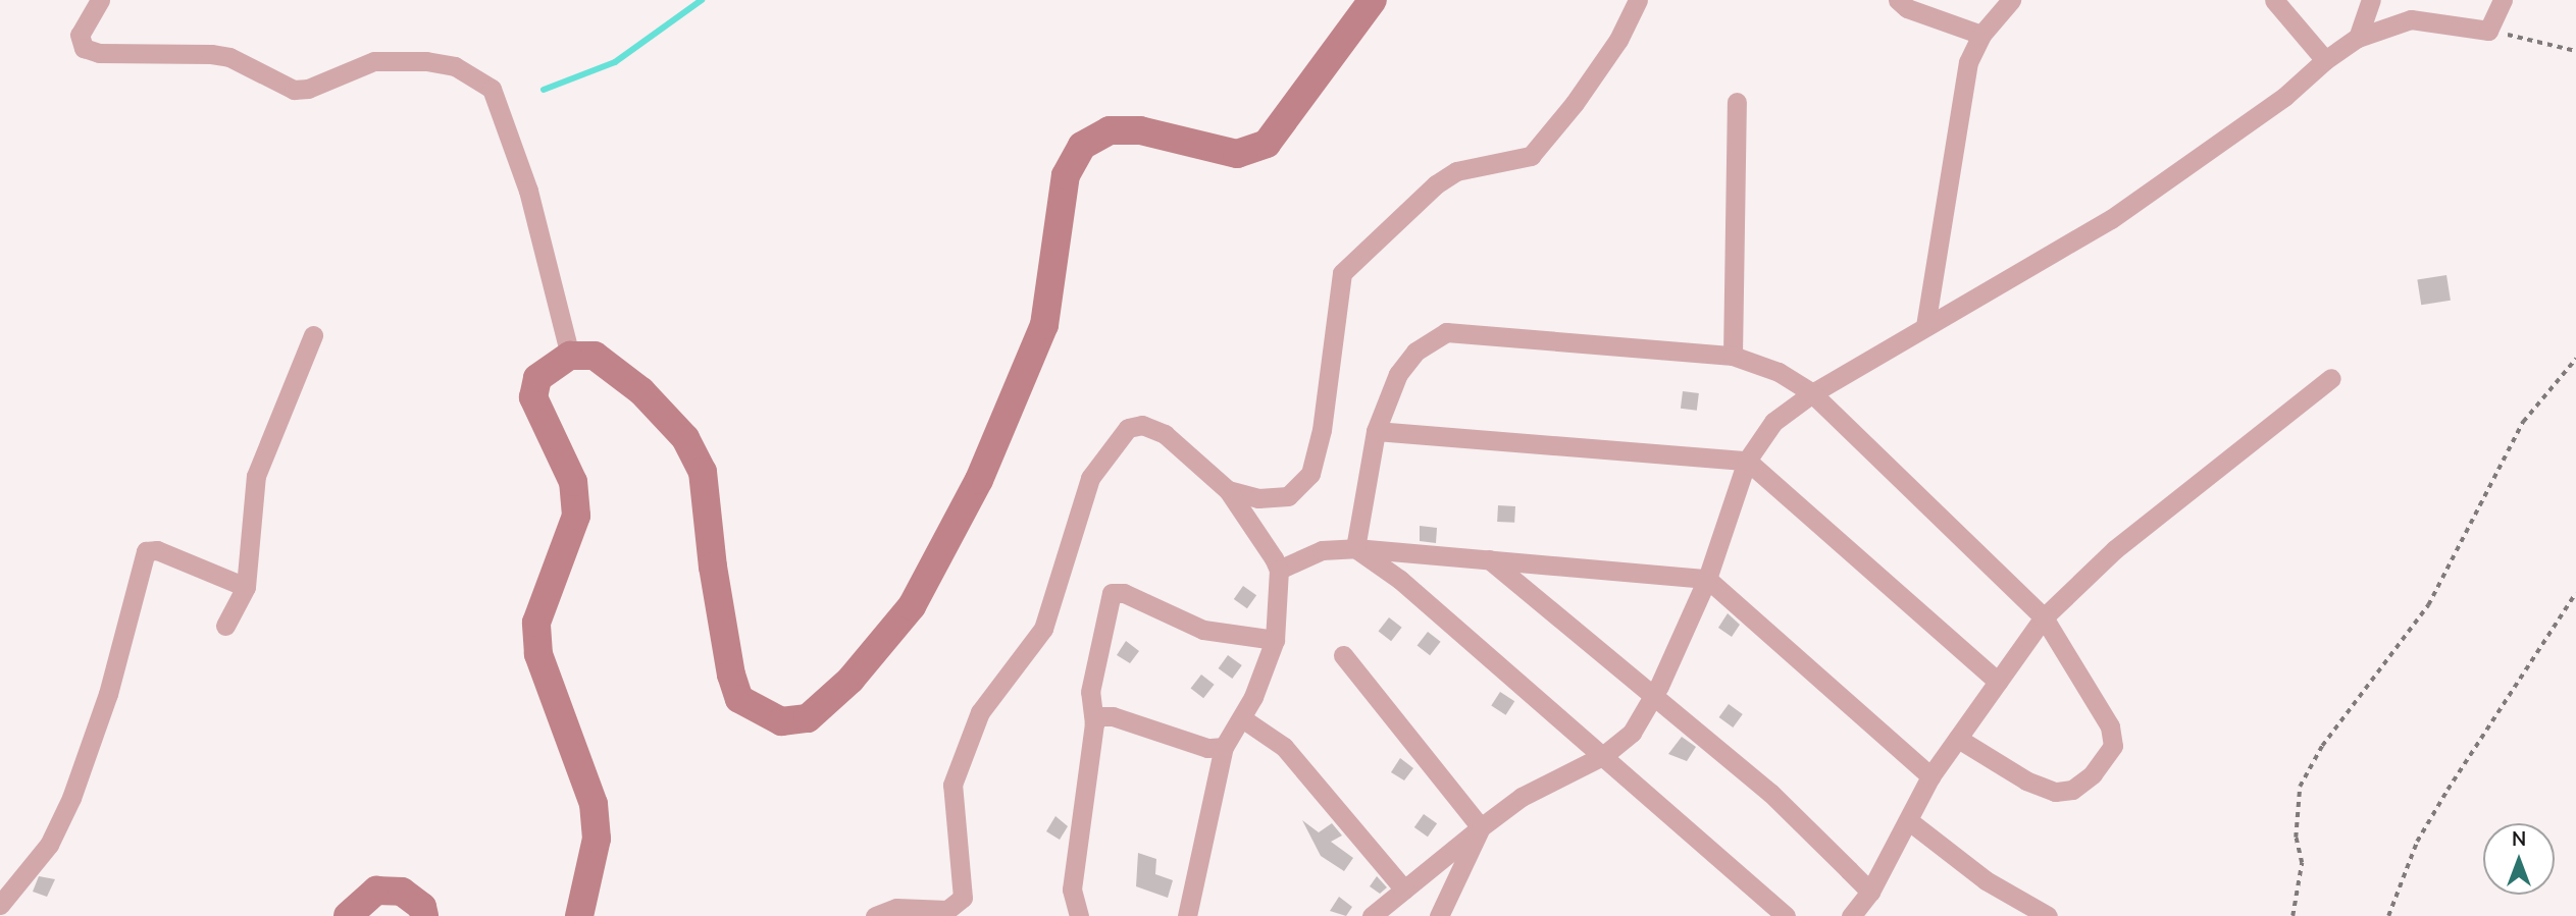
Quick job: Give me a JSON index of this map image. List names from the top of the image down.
{
  "north": "top"
}
